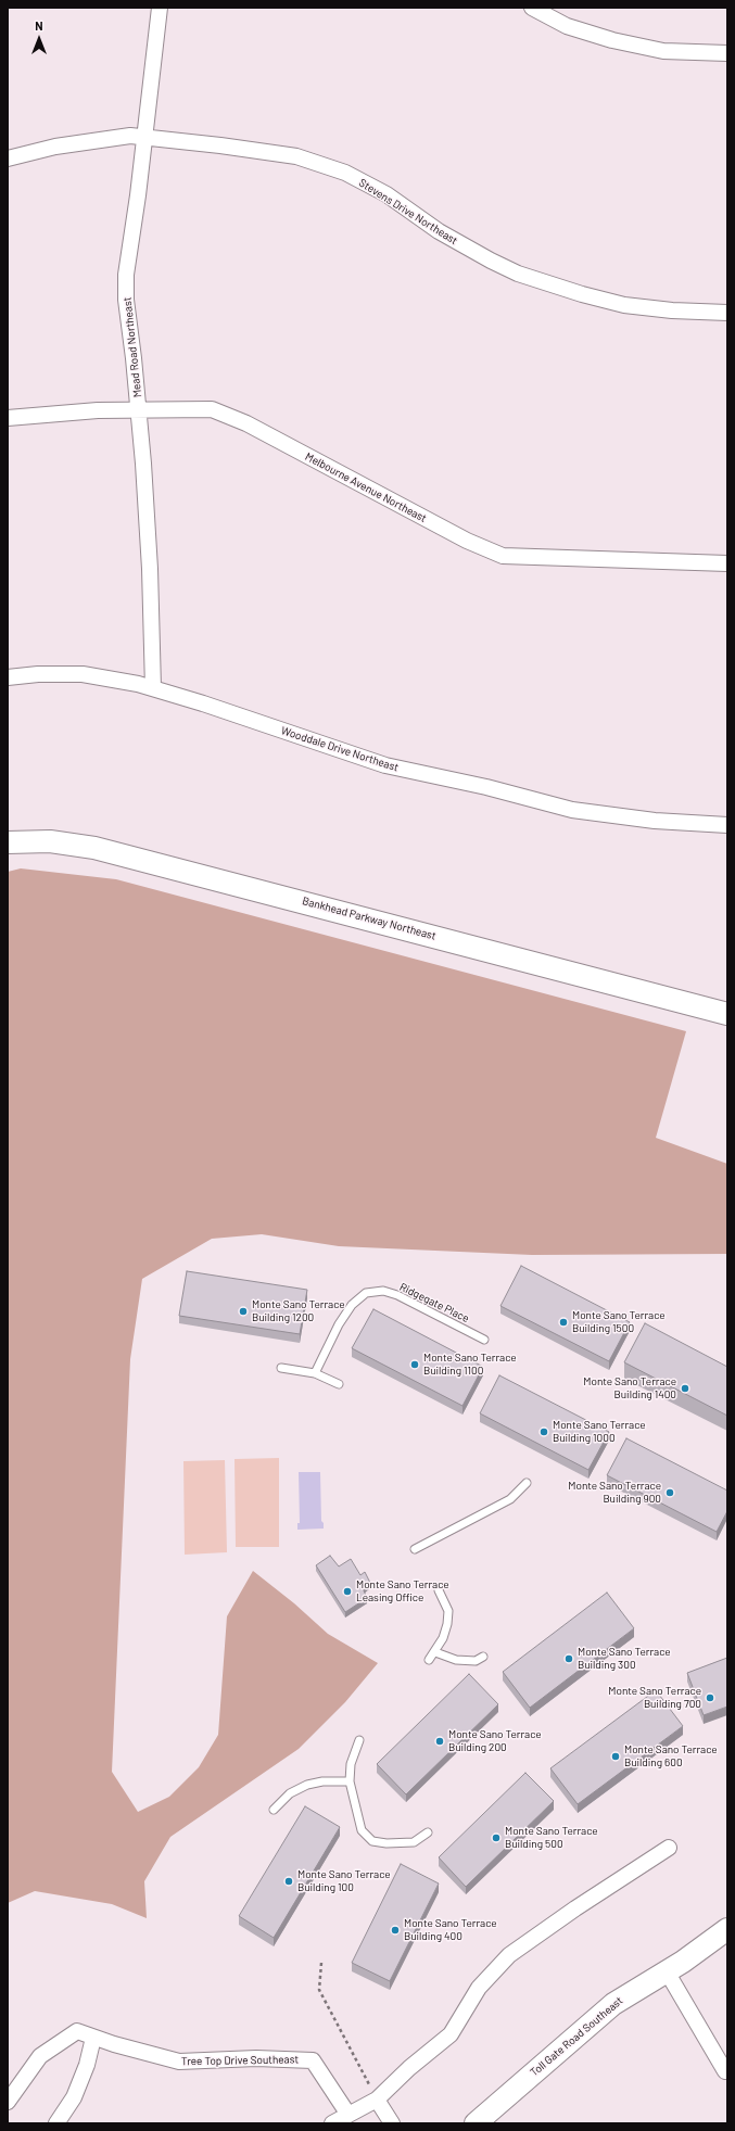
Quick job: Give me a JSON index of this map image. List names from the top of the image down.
{
  "streets": {
    "street": [
      "Stevens Drive Northeast",
      "Mead Road Northeast",
      "Melbourne Avenue Northeast",
      "Wooddale Drive Northeast",
      "Bankhead Parkway Northeast",
      "Toll Gate Road Southeast",
      "Tree Top Drive Southeast"
    ],
    "lane": ["Ridgegate Place"]
  },
  "crossings": [
    ["Stevens Drive Northeast", "Mead Road Northeast"],
    ["Mead Road Northeast", "Melbourne Avenue Northeast"],
    ["Mead Road Northeast", "Wooddale Drive Northeast"]
  ],
  "places": [
    "Monte Sano Terrace Building 1200",
    "Monte Sano Terrace Building 1500",
    "Monte Sano Terrace Building 1100",
    "Monte Sano Terrace Building 1400",
    "Monte Sano Terrace Building 1000",
    "Monte Sano Terrace Building 900",
    "Monte Sano Terrace Leasing Office",
    "Monte Sano Terrace Building 300",
    "Monte Sano Terrace Building 700",
    "Monte Sano Terrace Building 200",
    "Monte Sano Terrace Building 600",
    "Monte Sano Terrace Building 500",
    "Monte Sano Terrace Building 100",
    "Monte Sano Terrace Building 400"
  ],
  "north": "top"
}
